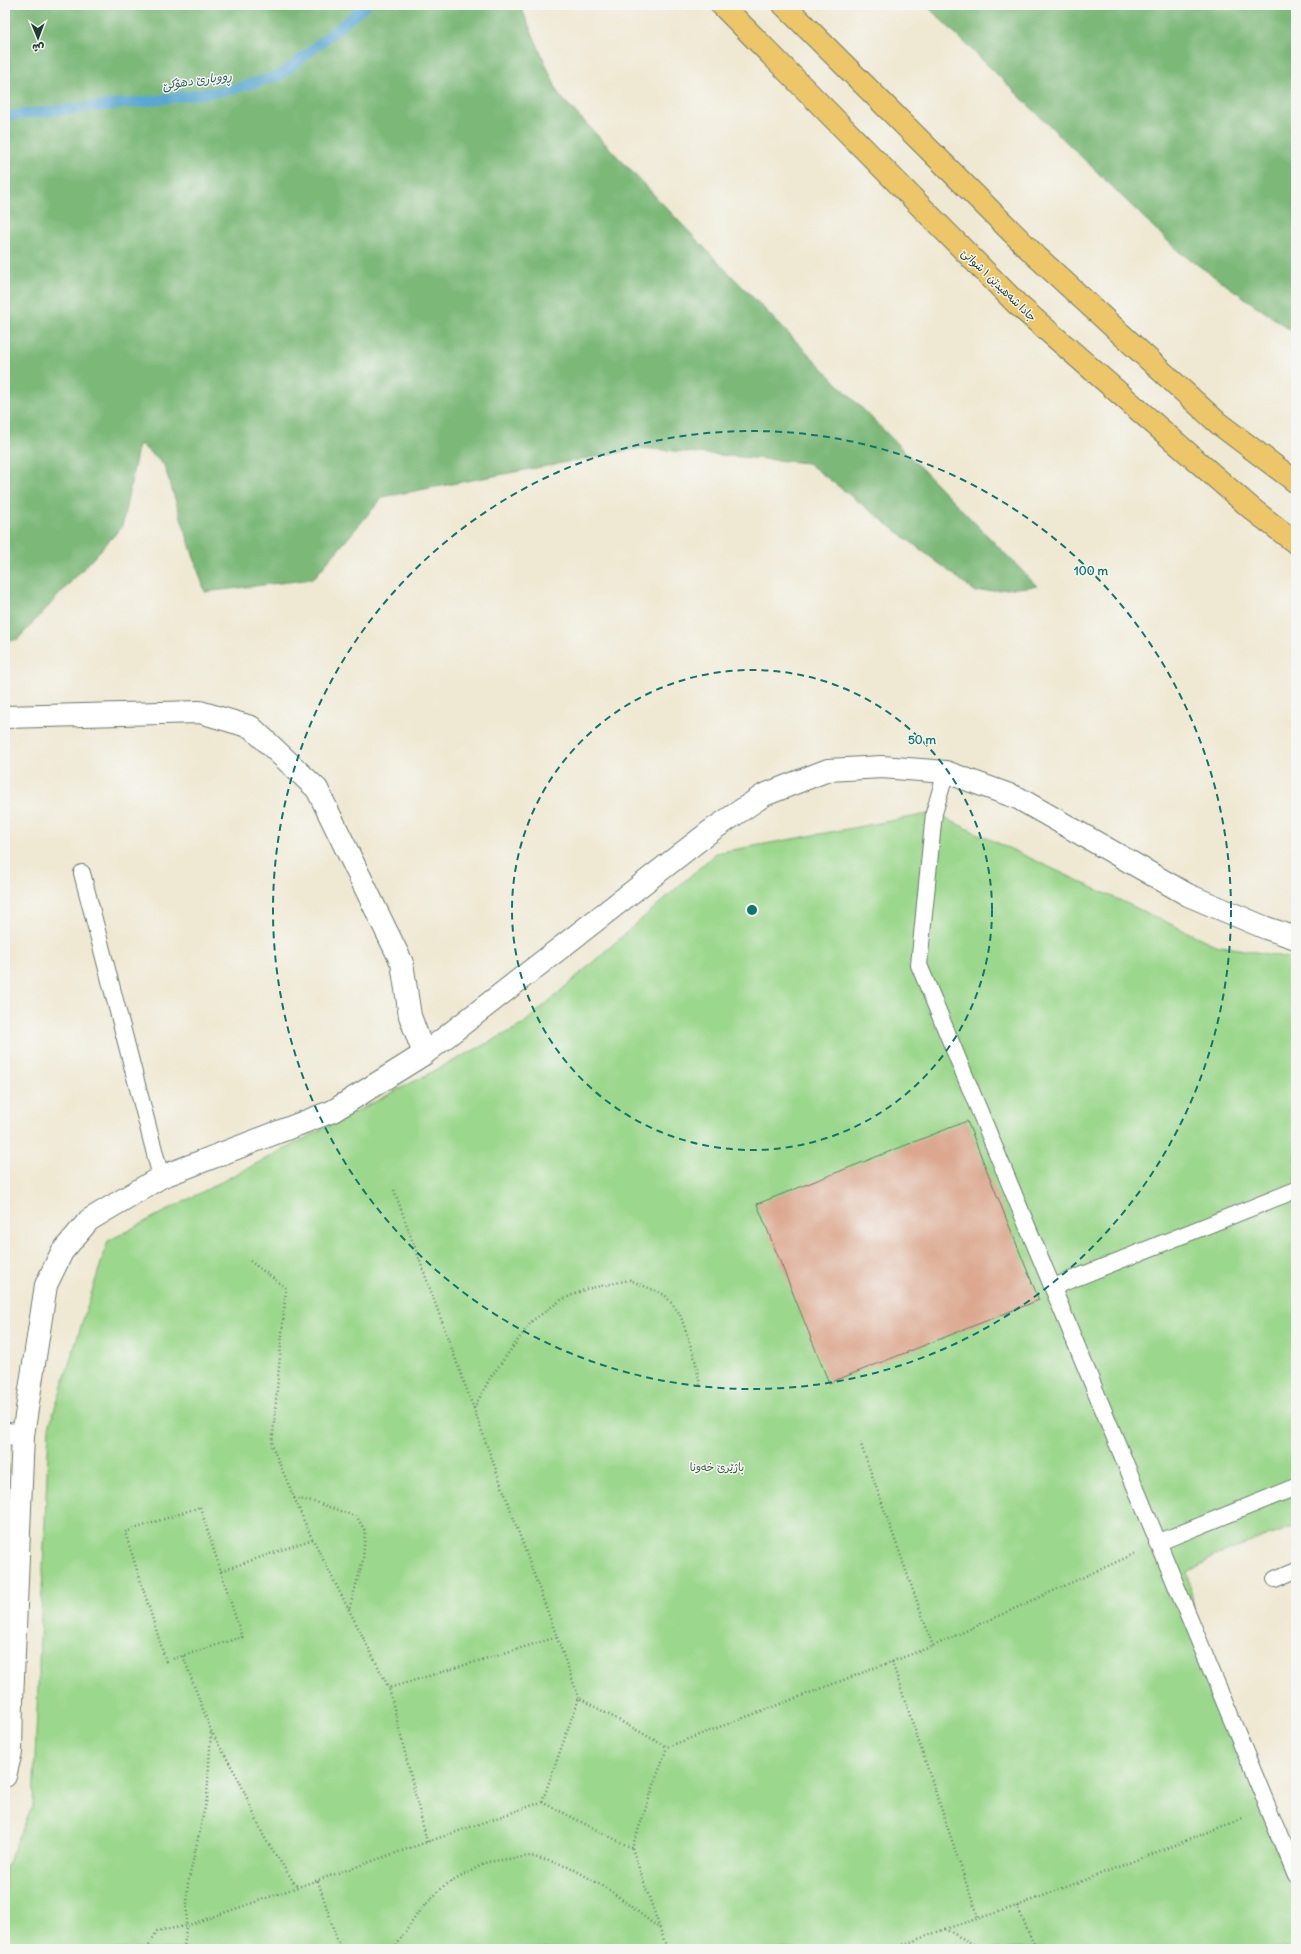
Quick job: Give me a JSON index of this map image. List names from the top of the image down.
{
  "streets": {
    "main road": ["جادا شەهیدێن ١ شواتێ"]
  },
  "water": ["ڕووبارێ دهۆكێ"],
  "parks": ["باژێرێ خه‌ونا"],
  "north": "bottom",
  "rings": ["100 m", "50 m"]
}
